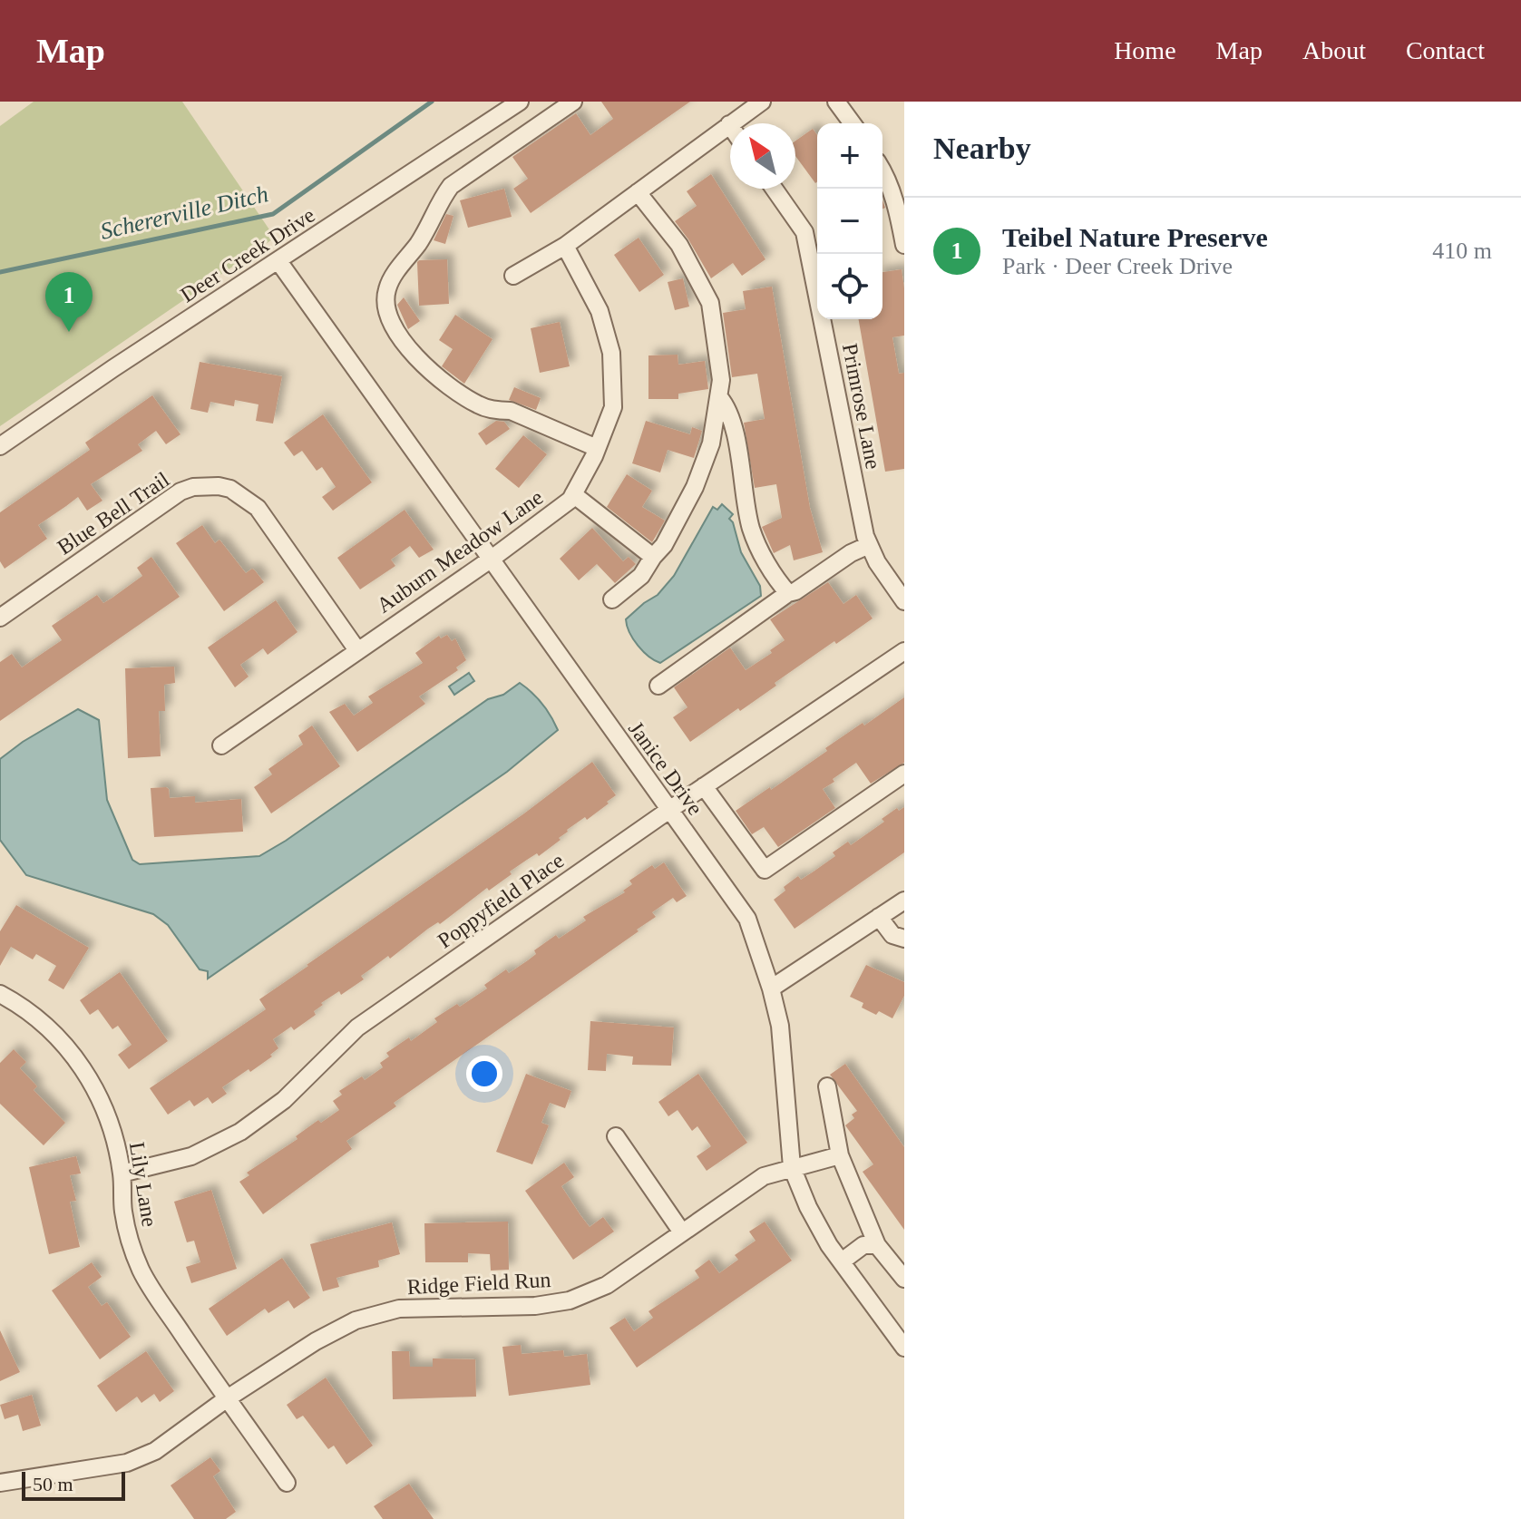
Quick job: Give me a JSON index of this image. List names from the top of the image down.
{
  "streets": {
    "street": [
      "Deer Creek Drive",
      "Primrose Lane",
      "Blue Bell Trail",
      "Auburn Meadow Lane",
      "Janice Drive",
      "Poppyfield Place",
      "Lily Lane",
      "Ridge Field Run"
    ]
  },
  "crossings": [
    ["Deer Creek Drive", "Janice Drive"],
    ["Blue Bell Trail", "Auburn Meadow Lane"],
    ["Auburn Meadow Lane", "Janice Drive"],
    ["Janice Drive", "Poppyfield Place"],
    ["Janice Drive", "Ridge Field Run"],
    ["Poppyfield Place", "Lily Lane"],
    ["Lily Lane", "Ridge Field Run"]
  ],
  "water": ["Schererville Ditch"],
  "scale_bar": "50 m",
  "north": "top left",
  "page": {
    "header": "Map",
    "nav": [
      "Home",
      "Map",
      "About",
      "Contact"
    ],
    "heading": "Nearby",
    "map_buttons": ["+", "−"],
    "list": [
      {
        "mark": "1",
        "name": "Teibel Nature Preserve",
        "note": "Park · Deer Creek Drive",
        "value": "410 m"
      }
    ],
    "pins": "1",
    "scale": "50 m"
  }
}
